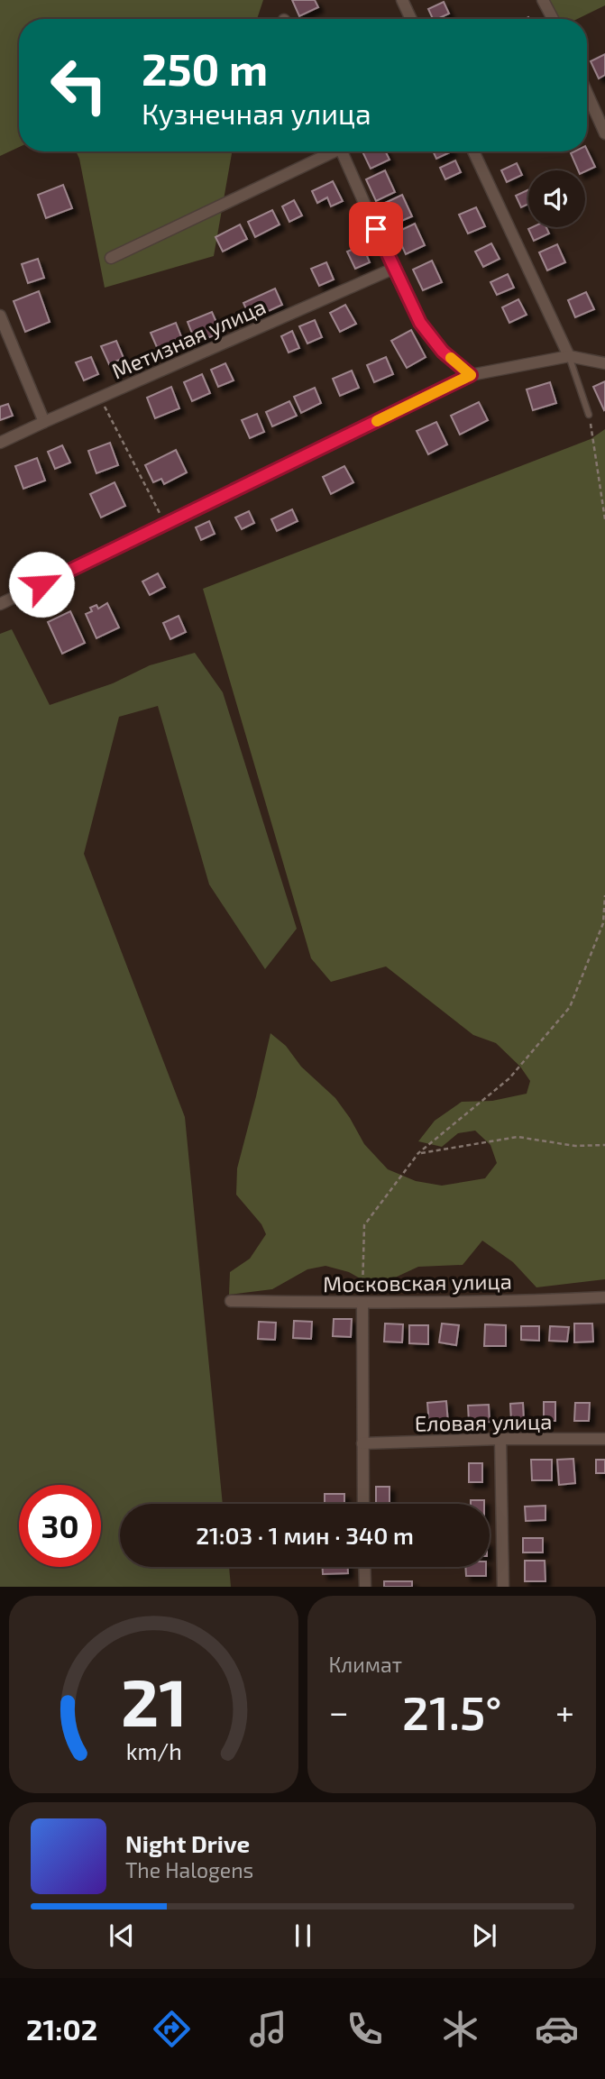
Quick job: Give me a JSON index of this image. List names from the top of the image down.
{
  "streets": {
    "street": ["Метизная улица", "Московская улица", "Еловая улица"]
  },
  "page": {
    "turn": ["250 m", "Кузнечная улица"],
    "limit": "30",
    "trip": "21:03 · 1 мин · 340 m",
    "tile": "Климат",
    "heat": ["−", "21.5°", "+"],
    "song": ["Night Drive", "The Halogens"],
    "tabs": "21:02",
    "gauge": ["21", "km/h"]
  }
}
